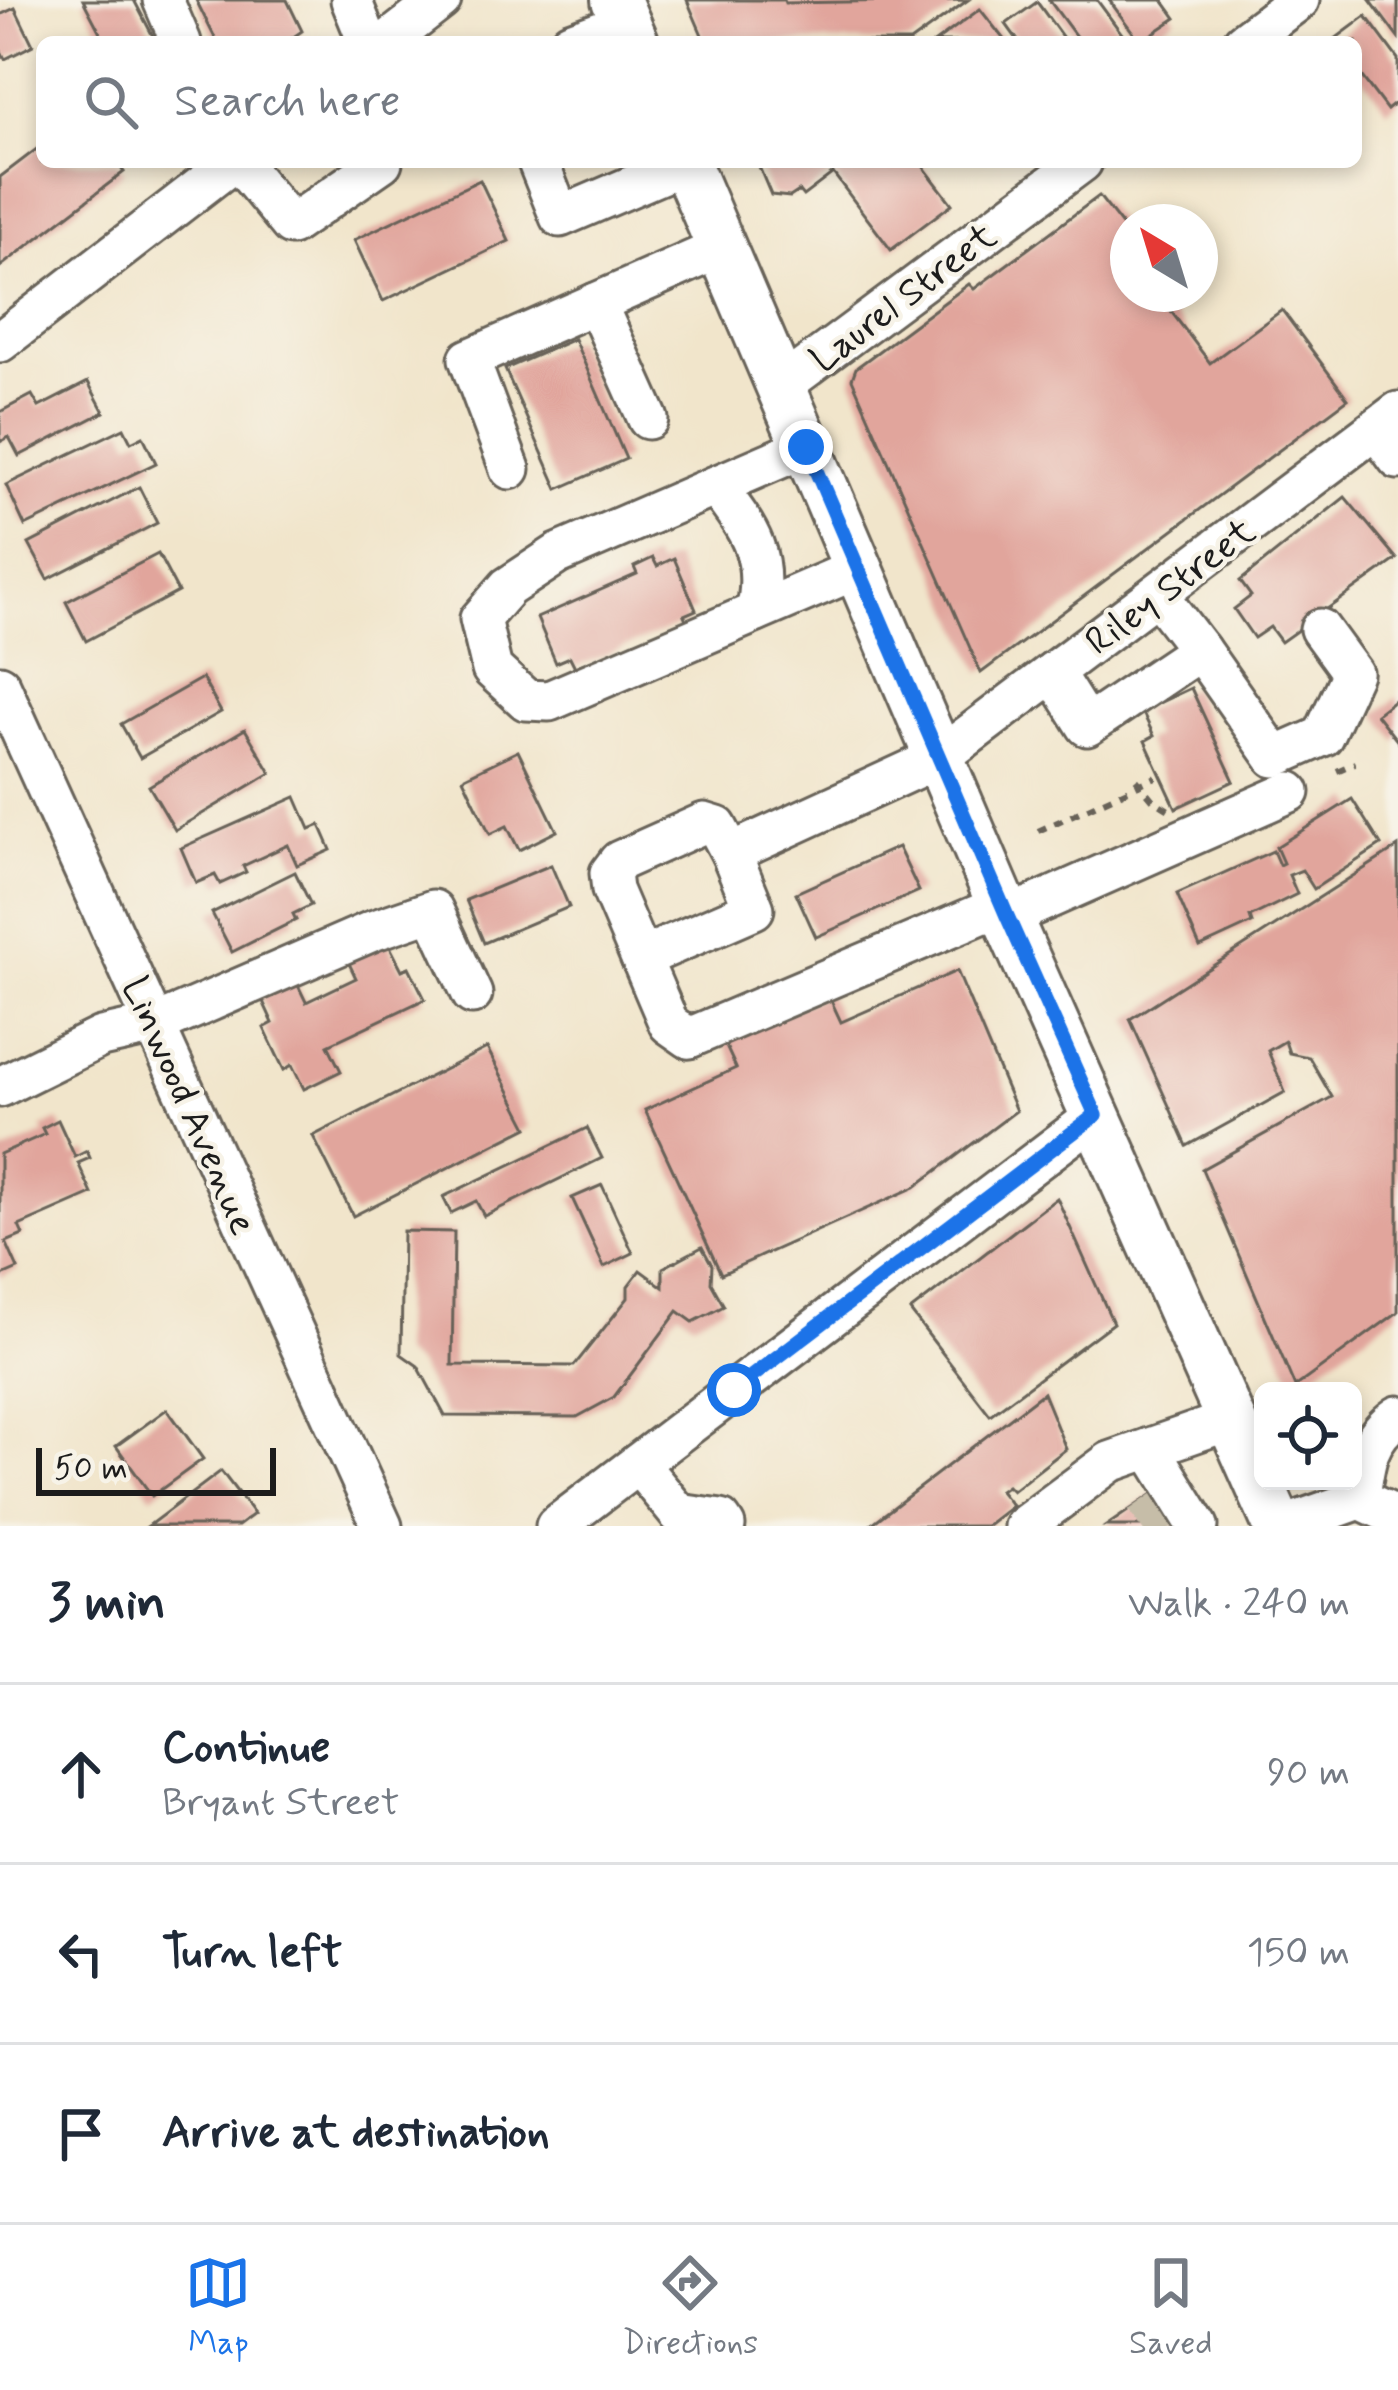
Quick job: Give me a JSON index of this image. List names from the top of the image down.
{
  "streets": {
    "street": ["Laurel Street", "Riley Street", "Linwood Avenue"]
  },
  "scale_bar": "50 m",
  "north": "top left",
  "page": {
    "search": "Search here",
    "scale": "50 m",
    "heading": ["3 min", "Walk · 240 m"],
    "list": [
      ["Continue", "Bryant Street", "90 m"],
      ["Turn left", "150 m"],
      "Arrive at destination"
    ],
    "nav": ["Map", "Directions", "Saved"]
  }
}
